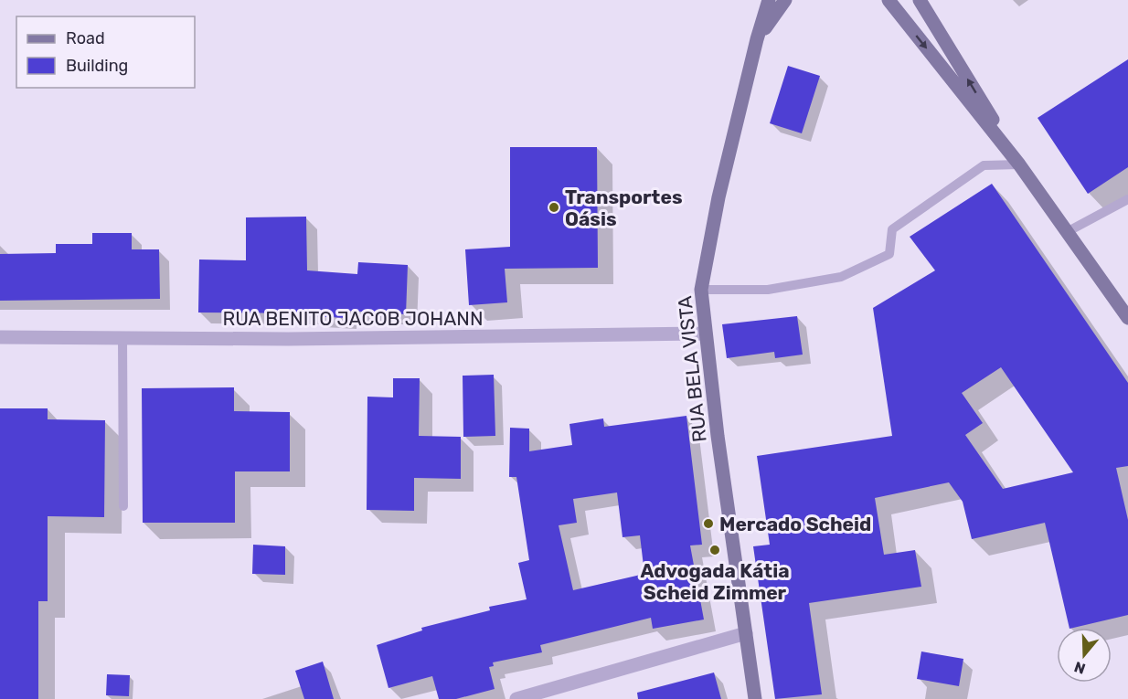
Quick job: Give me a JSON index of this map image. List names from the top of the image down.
{
  "streets": {
    "main road": ["RUA BELA VISTA"],
    "street": ["RUA BENITO JACOB JOHANN"]
  },
  "crossings": [
    ["RUA BENITO JACOB JOHANN", "RUA BELA VISTA"]
  ],
  "places": ["Transportes Oásis", "Mercado Scheid", "Advogada Kátia Scheid Zimmer"],
  "legend": ["Road", "Building"],
  "north": "bottom"
}
